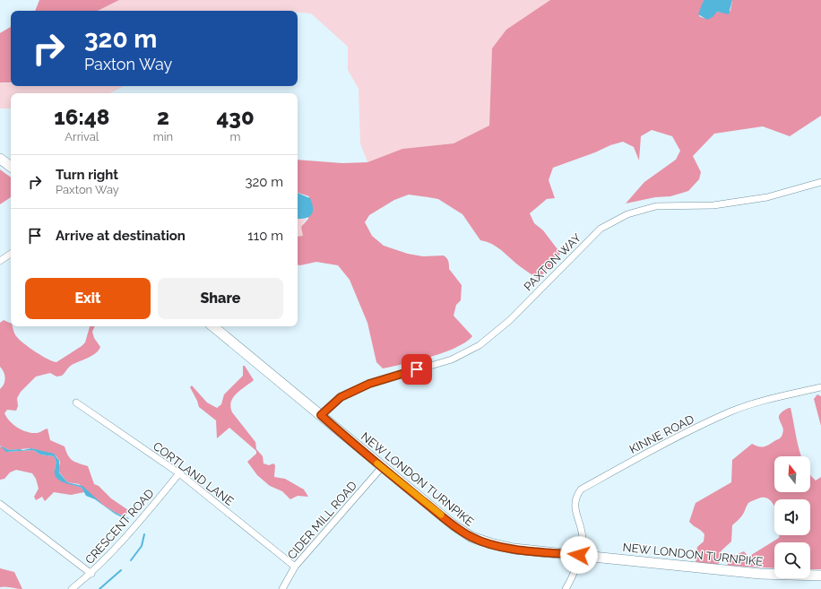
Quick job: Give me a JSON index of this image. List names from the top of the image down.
{
  "streets": {
    "street": [
      "PAXTON WAY",
      "KINNE ROAD",
      "CORTLAND LANE",
      "NEW LONDON TURNPIKE",
      "CIDER MILL ROAD",
      "CRESCENT ROAD"
    ]
  },
  "crossings": [
    ["PAXTON WAY", "NEW LONDON TURNPIKE"],
    ["KINNE ROAD", "NEW LONDON TURNPIKE"],
    ["CORTLAND LANE", "CIDER MILL ROAD"],
    ["CORTLAND LANE", "CRESCENT ROAD"],
    ["NEW LONDON TURNPIKE", "CIDER MILL ROAD"]
  ],
  "north": "top",
  "page": {
    "turn": ["320 m", "Paxton Way"],
    "eta": [
      "16:48",
      "Arrival",
      "2",
      "min",
      "430",
      "m"
    ],
    "list": [
      {
        "name": "Turn right",
        "note": "Paxton Way",
        "value": "320 m"
      },
      {
        "name": "Arrive at destination",
        "value": "110 m"
      }
    ],
    "buttons": ["Exit", "Share"]
  }
}
